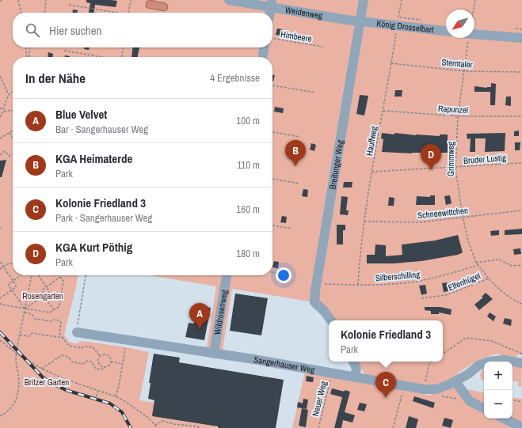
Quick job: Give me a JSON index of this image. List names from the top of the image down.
{
  "streets": {
    "street": [
      "Weidenweg",
      "König Drosselbart",
      "Breitunger Weg",
      "Wildrosenweg",
      "Sangerhauser Weg"
    ],
    "path": [
      "Himbeere",
      "Sterntaler",
      "Rapunzel",
      "Hauffweg",
      "Grimmweg",
      "Bruder Lustig",
      "Schneewittchen",
      "Silberschilling",
      "Elfenhügel",
      "Neuer Weg"
    ]
  },
  "crossings": [
    ["Weidenweg", "König Drosselbart"],
    ["Weidenweg", "Breitunger Weg"],
    ["König Drosselbart", "Hauffweg"],
    ["König Drosselbart", "Breitunger Weg"],
    ["Sterntaler", "Hauffweg"],
    ["Sterntaler", "Grimmweg"],
    ["Rapunzel", "Hauffweg"],
    ["Rapunzel", "Grimmweg"],
    ["Hauffweg", "Bruder Lustig"],
    ["Hauffweg", "Schneewittchen"],
    ["Hauffweg", "Silberschilling"],
    ["Grimmweg", "Bruder Lustig"],
    ["Grimmweg", "Schneewittchen"],
    ["Grimmweg", "Silberschilling"],
    ["Grimmweg", "Elfenhügel"],
    ["Breitunger Weg", "Silberschilling"],
    ["Wildrosenweg", "Sangerhauser Weg"],
    ["Sangerhauser Weg", "Neuer Weg"]
  ],
  "parks": ["Rosengarten", "Britzer Garten"],
  "north": "bottom left",
  "page": {
    "search": "Hier suchen",
    "heading": ["In der Nähe", "4 Ergebnisse"],
    "list": [
      {
        "mark": "A",
        "name": "Blue Velvet",
        "note": "Bar · Sangerhauser Weg",
        "value": "100 m"
      },
      {
        "mark": "B",
        "name": "KGA Heimaterde",
        "note": "Park",
        "value": "110 m"
      },
      {
        "mark": "C",
        "name": "Kolonie Friedland 3",
        "note": "Park · Sangerhauser Weg",
        "value": "160 m"
      },
      {
        "mark": "D",
        "name": "KGA Kurt Pöthig",
        "note": "Park",
        "value": "180 m"
      }
    ],
    "pins": [
      "B",
      "D",
      "A",
      "C"
    ],
    "popup": ["Kolonie Friedland 3", "Park"],
    "map_buttons": ["+", "−"]
  }
}
